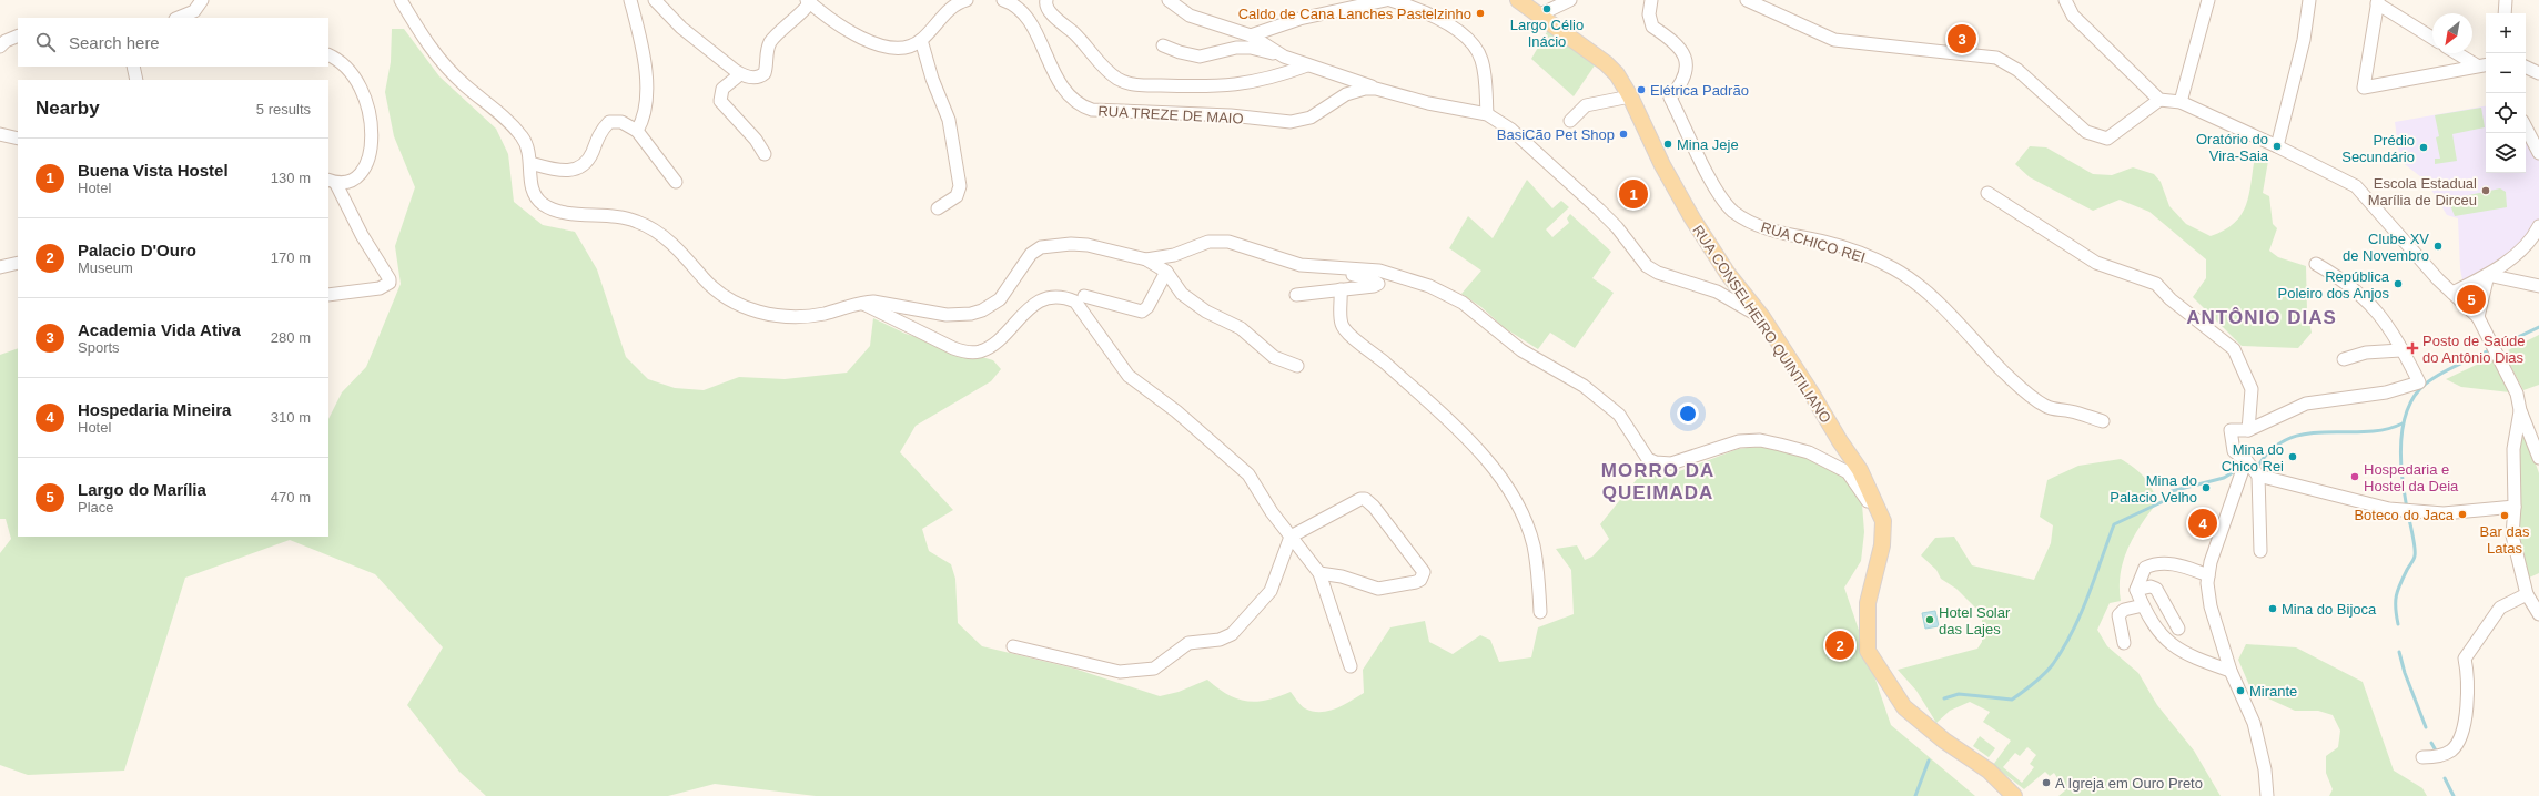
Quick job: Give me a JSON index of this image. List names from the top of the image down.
{
  "streets": {
    "main road": ["RUA CONSELHEIRO QUINTILIANO"],
    "street": ["RUA TREZE DE MAIO", "RUA CHICO REI"]
  },
  "crossings": [
    ["RUA TREZE DE MAIO", "RUA CONSELHEIRO QUINTILIANO"]
  ],
  "districts": ["ANTÔNIO DIAS", "MORRO DA QUEIMADA"],
  "places": {
    "other": [
      "Largo Célio Inácio",
      "Caldo de Cana Lanches Pastelzinho",
      "Elétrica Padrão",
      "BasiCão Pet Shop",
      "Mina Jeje",
      "Oratório do Vira-Saia",
      "Prédio Secundário",
      "Escola Estadual Marília de Dirceu",
      "Clube XV de Novembro",
      "República Poleiro dos Anjos",
      "Mina do Chico Rei",
      "Hospedaria e Hostel da Deia",
      "Mina do Palacio Velho",
      "Boteco do Jaca",
      "Bar das Latas",
      "Mina do Bijoca",
      "Hotel Solar das Lajes",
      "Mirante",
      "A Igreja em Ouro Preto"
    ],
    "health": ["Posto de Saúde do Antônio Dias"]
  },
  "north": "bottom left",
  "page": {
    "map_buttons": ["+", "−"],
    "search": "Search here",
    "pins": [
      "3",
      "1",
      "5",
      "4",
      "2"
    ],
    "heading": ["Nearby", "5 results"],
    "list": [
      {
        "mark": "1",
        "name": "Buena Vista Hostel",
        "note": "Hotel",
        "value": "130 m"
      },
      {
        "mark": "2",
        "name": "Palacio D'Ouro",
        "note": "Museum",
        "value": "170 m"
      },
      {
        "mark": "3",
        "name": "Academia Vida Ativa",
        "note": "Sports",
        "value": "280 m"
      },
      {
        "mark": "4",
        "name": "Hospedaria Mineira",
        "note": "Hotel",
        "value": "310 m"
      },
      {
        "mark": "5",
        "name": "Largo do Marília",
        "note": "Place",
        "value": "470 m"
      }
    ]
  }
}
